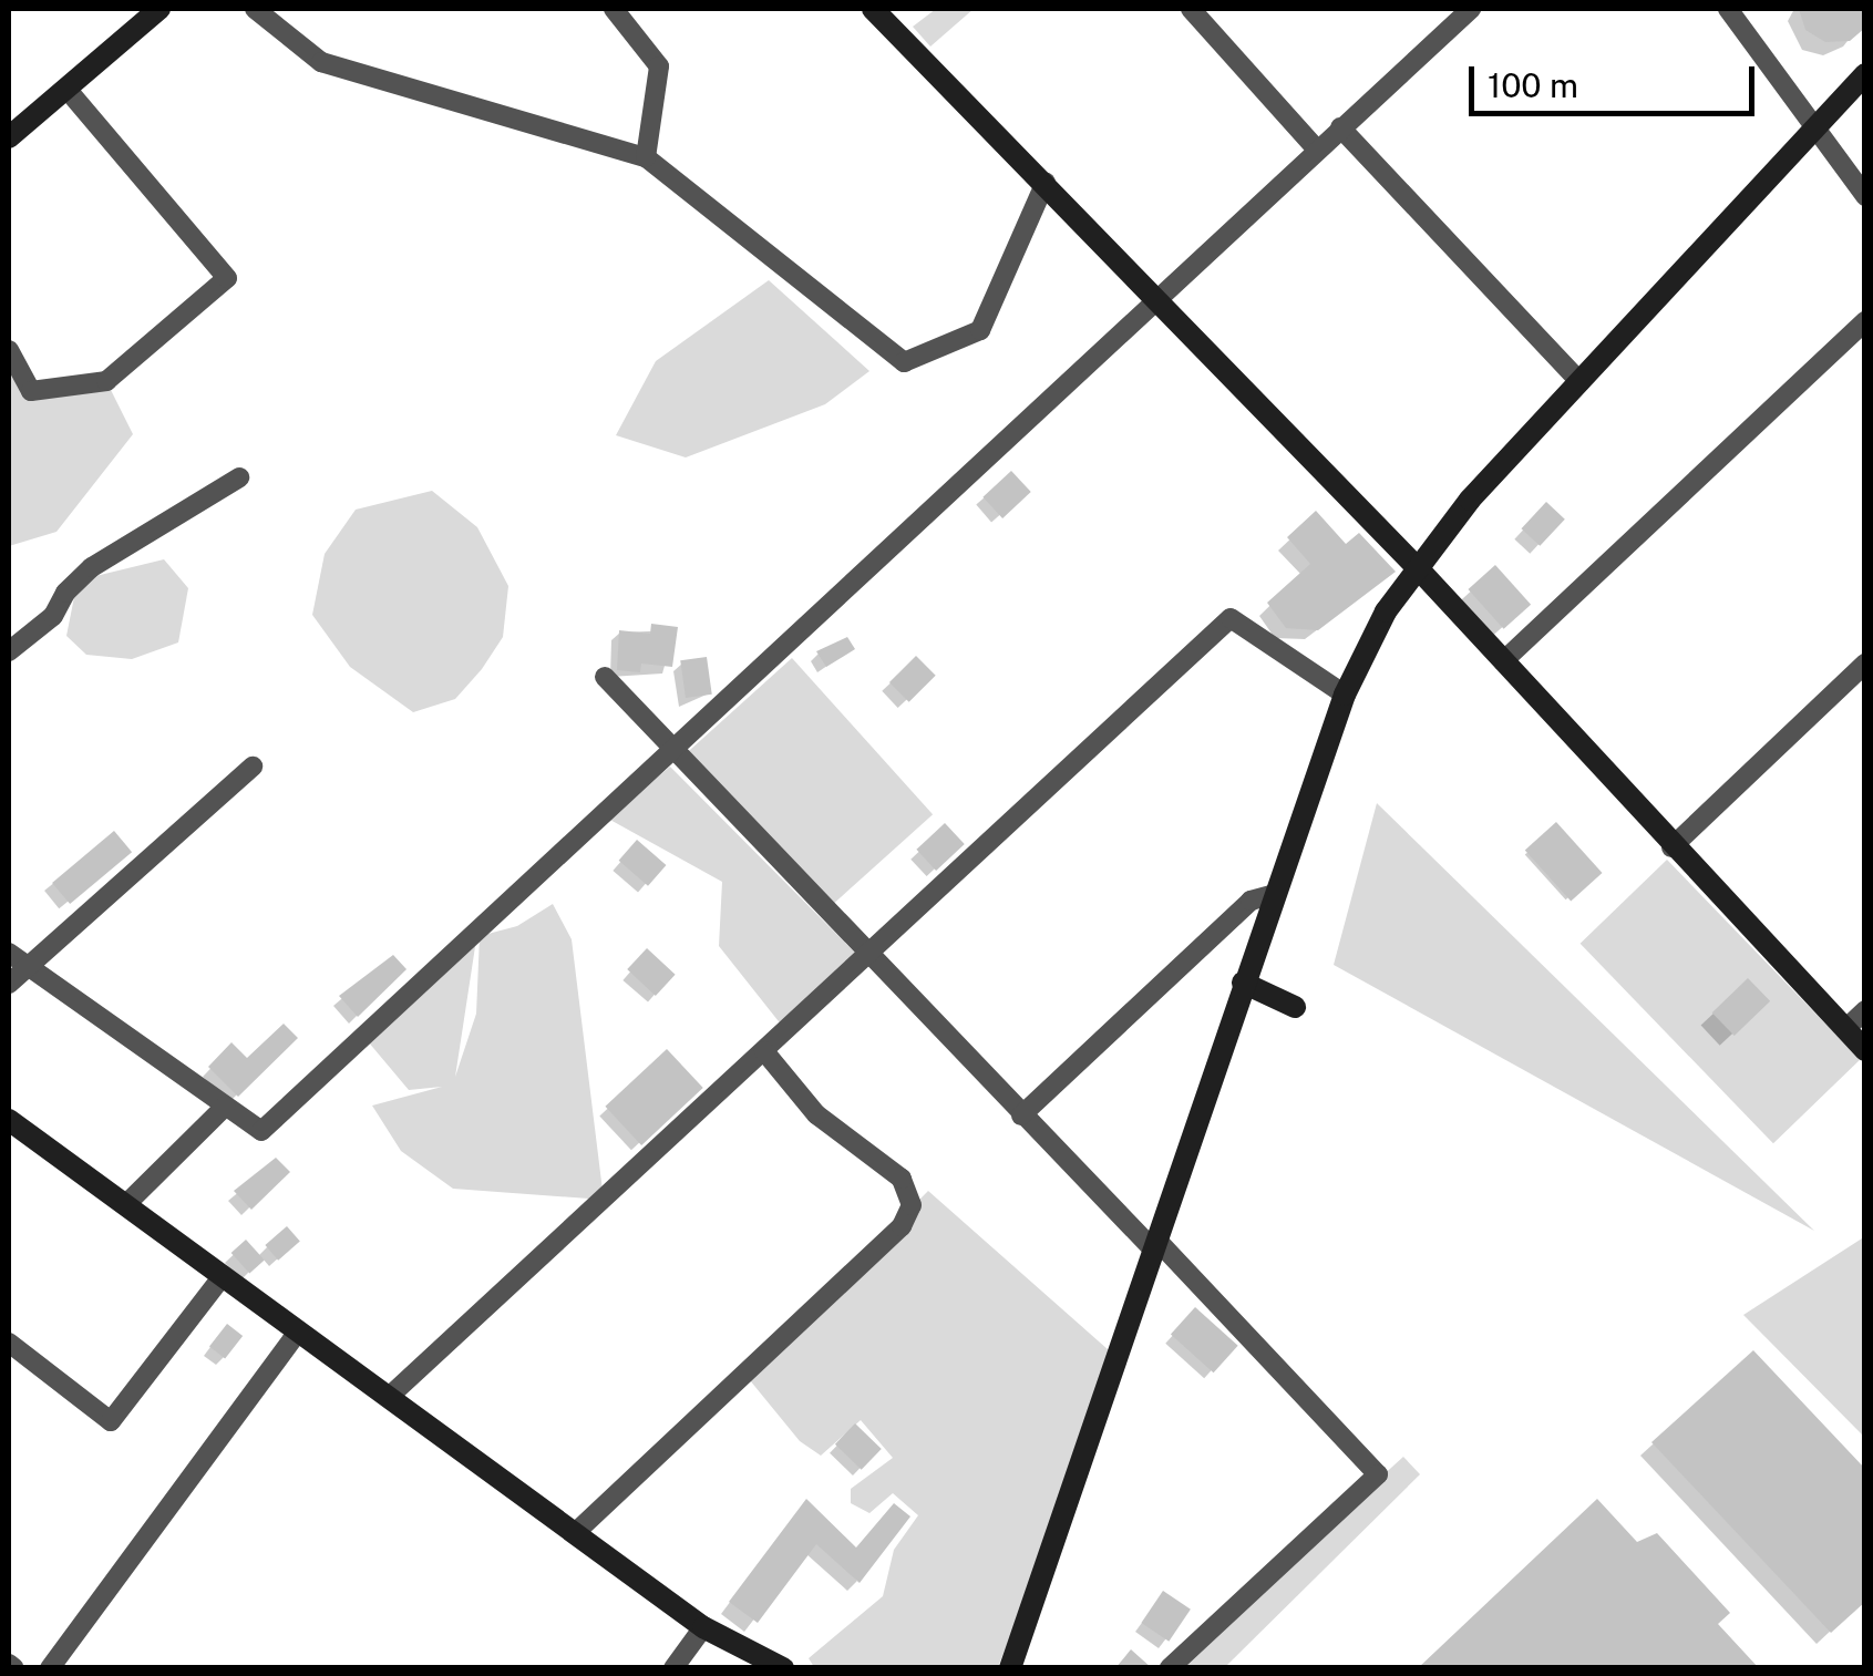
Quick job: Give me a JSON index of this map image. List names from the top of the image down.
{
  "scale_bar": "100 m"
}
